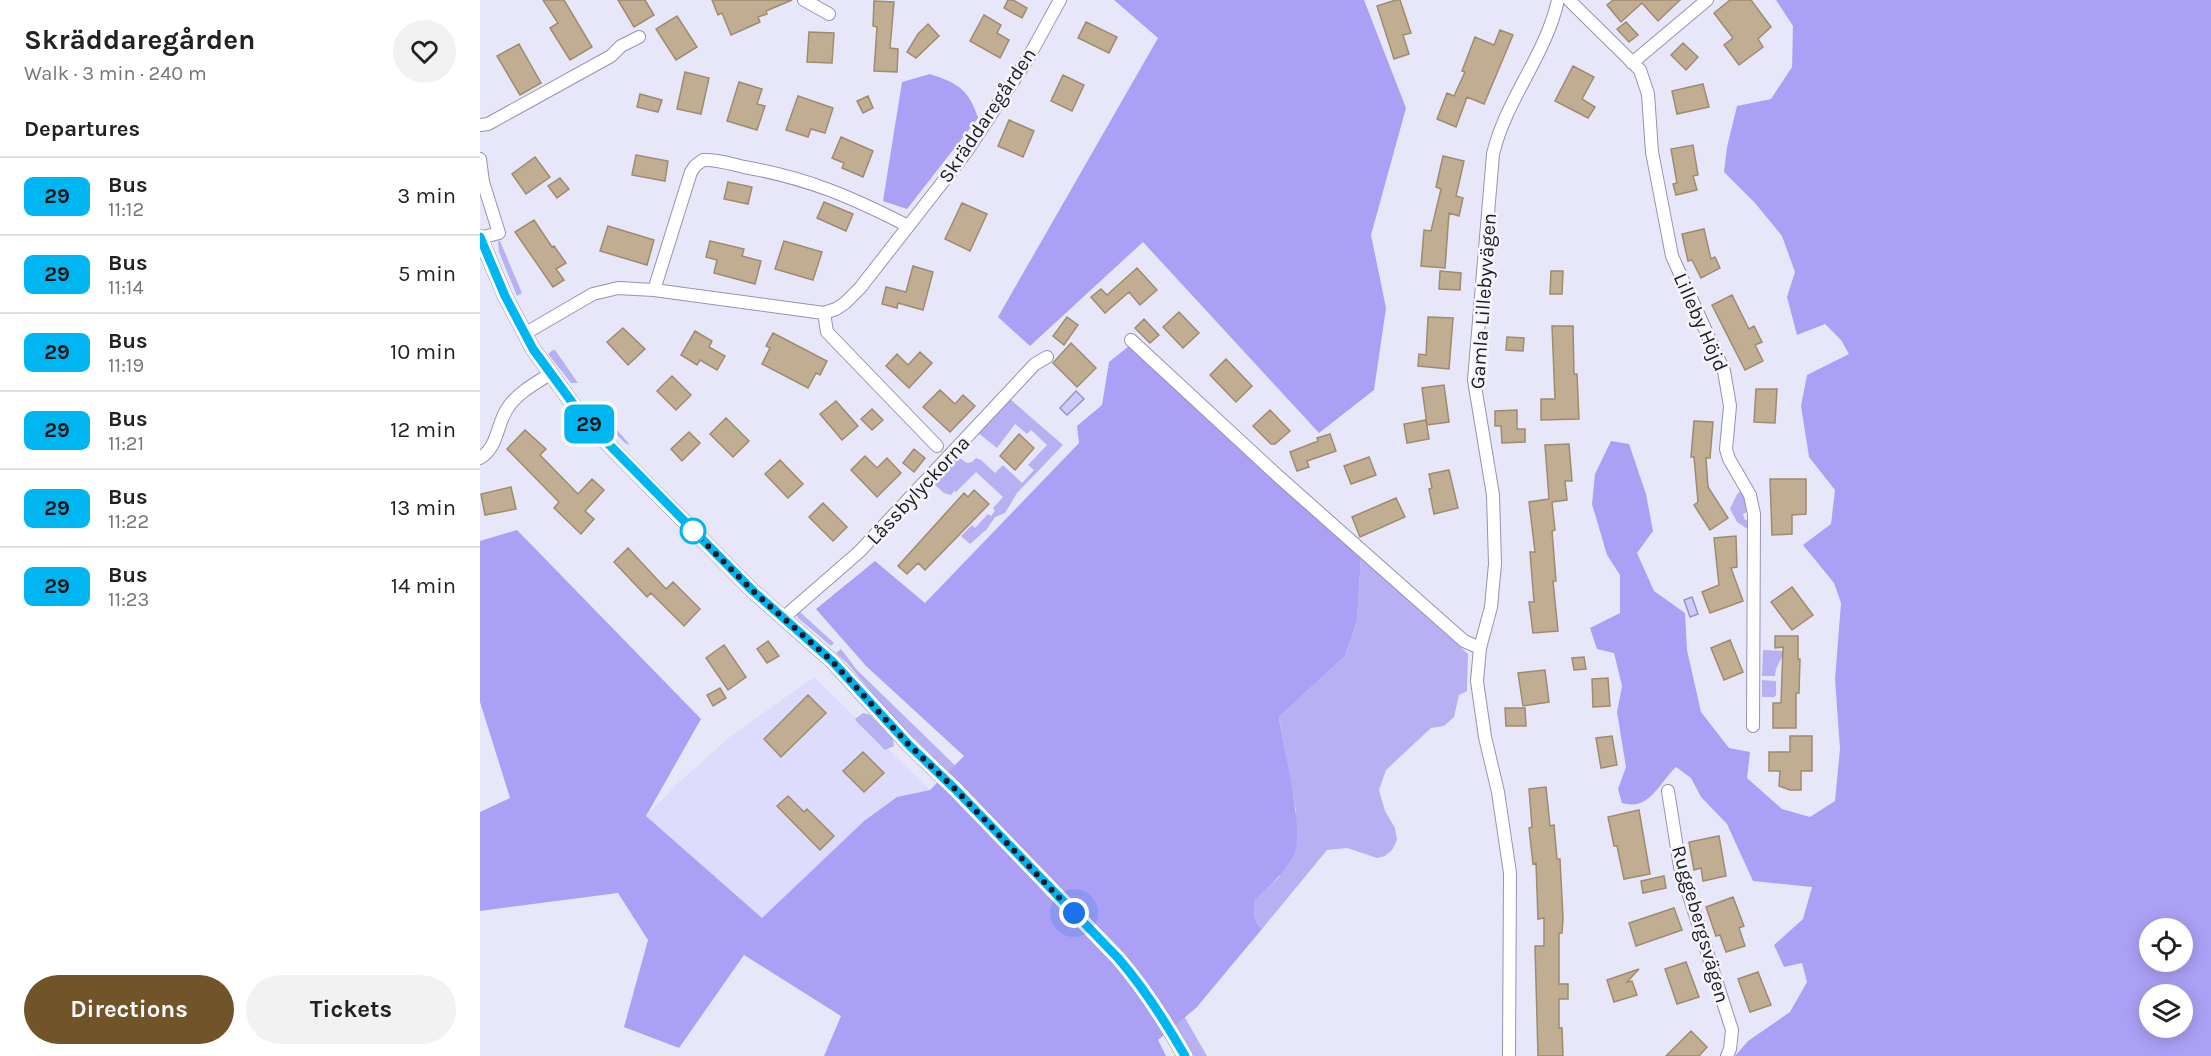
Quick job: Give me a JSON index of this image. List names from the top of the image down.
{
  "streets": {
    "street": [
      "Skräddaregården",
      "Gamla Lillebyvägen",
      "Lilleby Höjd",
      "Låssbylyckorna",
      "Ruggebergsvägen"
    ]
  },
  "lines": ["bus line 29"],
  "page": {
    "heading": [
      ["Skräddaregården", "Walk · 3 min · 240 m"],
      "Departures"
    ],
    "on_map": "29",
    "list": [
      {
        "mark": "29",
        "name": "Bus",
        "note": "11:12",
        "value": "3 min"
      },
      {
        "mark": "29",
        "name": "Bus",
        "note": "11:14",
        "value": "5 min"
      },
      {
        "mark": "29",
        "name": "Bus",
        "note": "11:19",
        "value": "10 min"
      },
      {
        "mark": "29",
        "name": "Bus",
        "note": "11:21",
        "value": "12 min"
      },
      {
        "mark": "29",
        "name": "Bus",
        "note": "11:22",
        "value": "13 min"
      },
      {
        "mark": "29",
        "name": "Bus",
        "note": "11:23",
        "value": "14 min"
      }
    ],
    "buttons": ["Directions", "Tickets"]
  }
}
